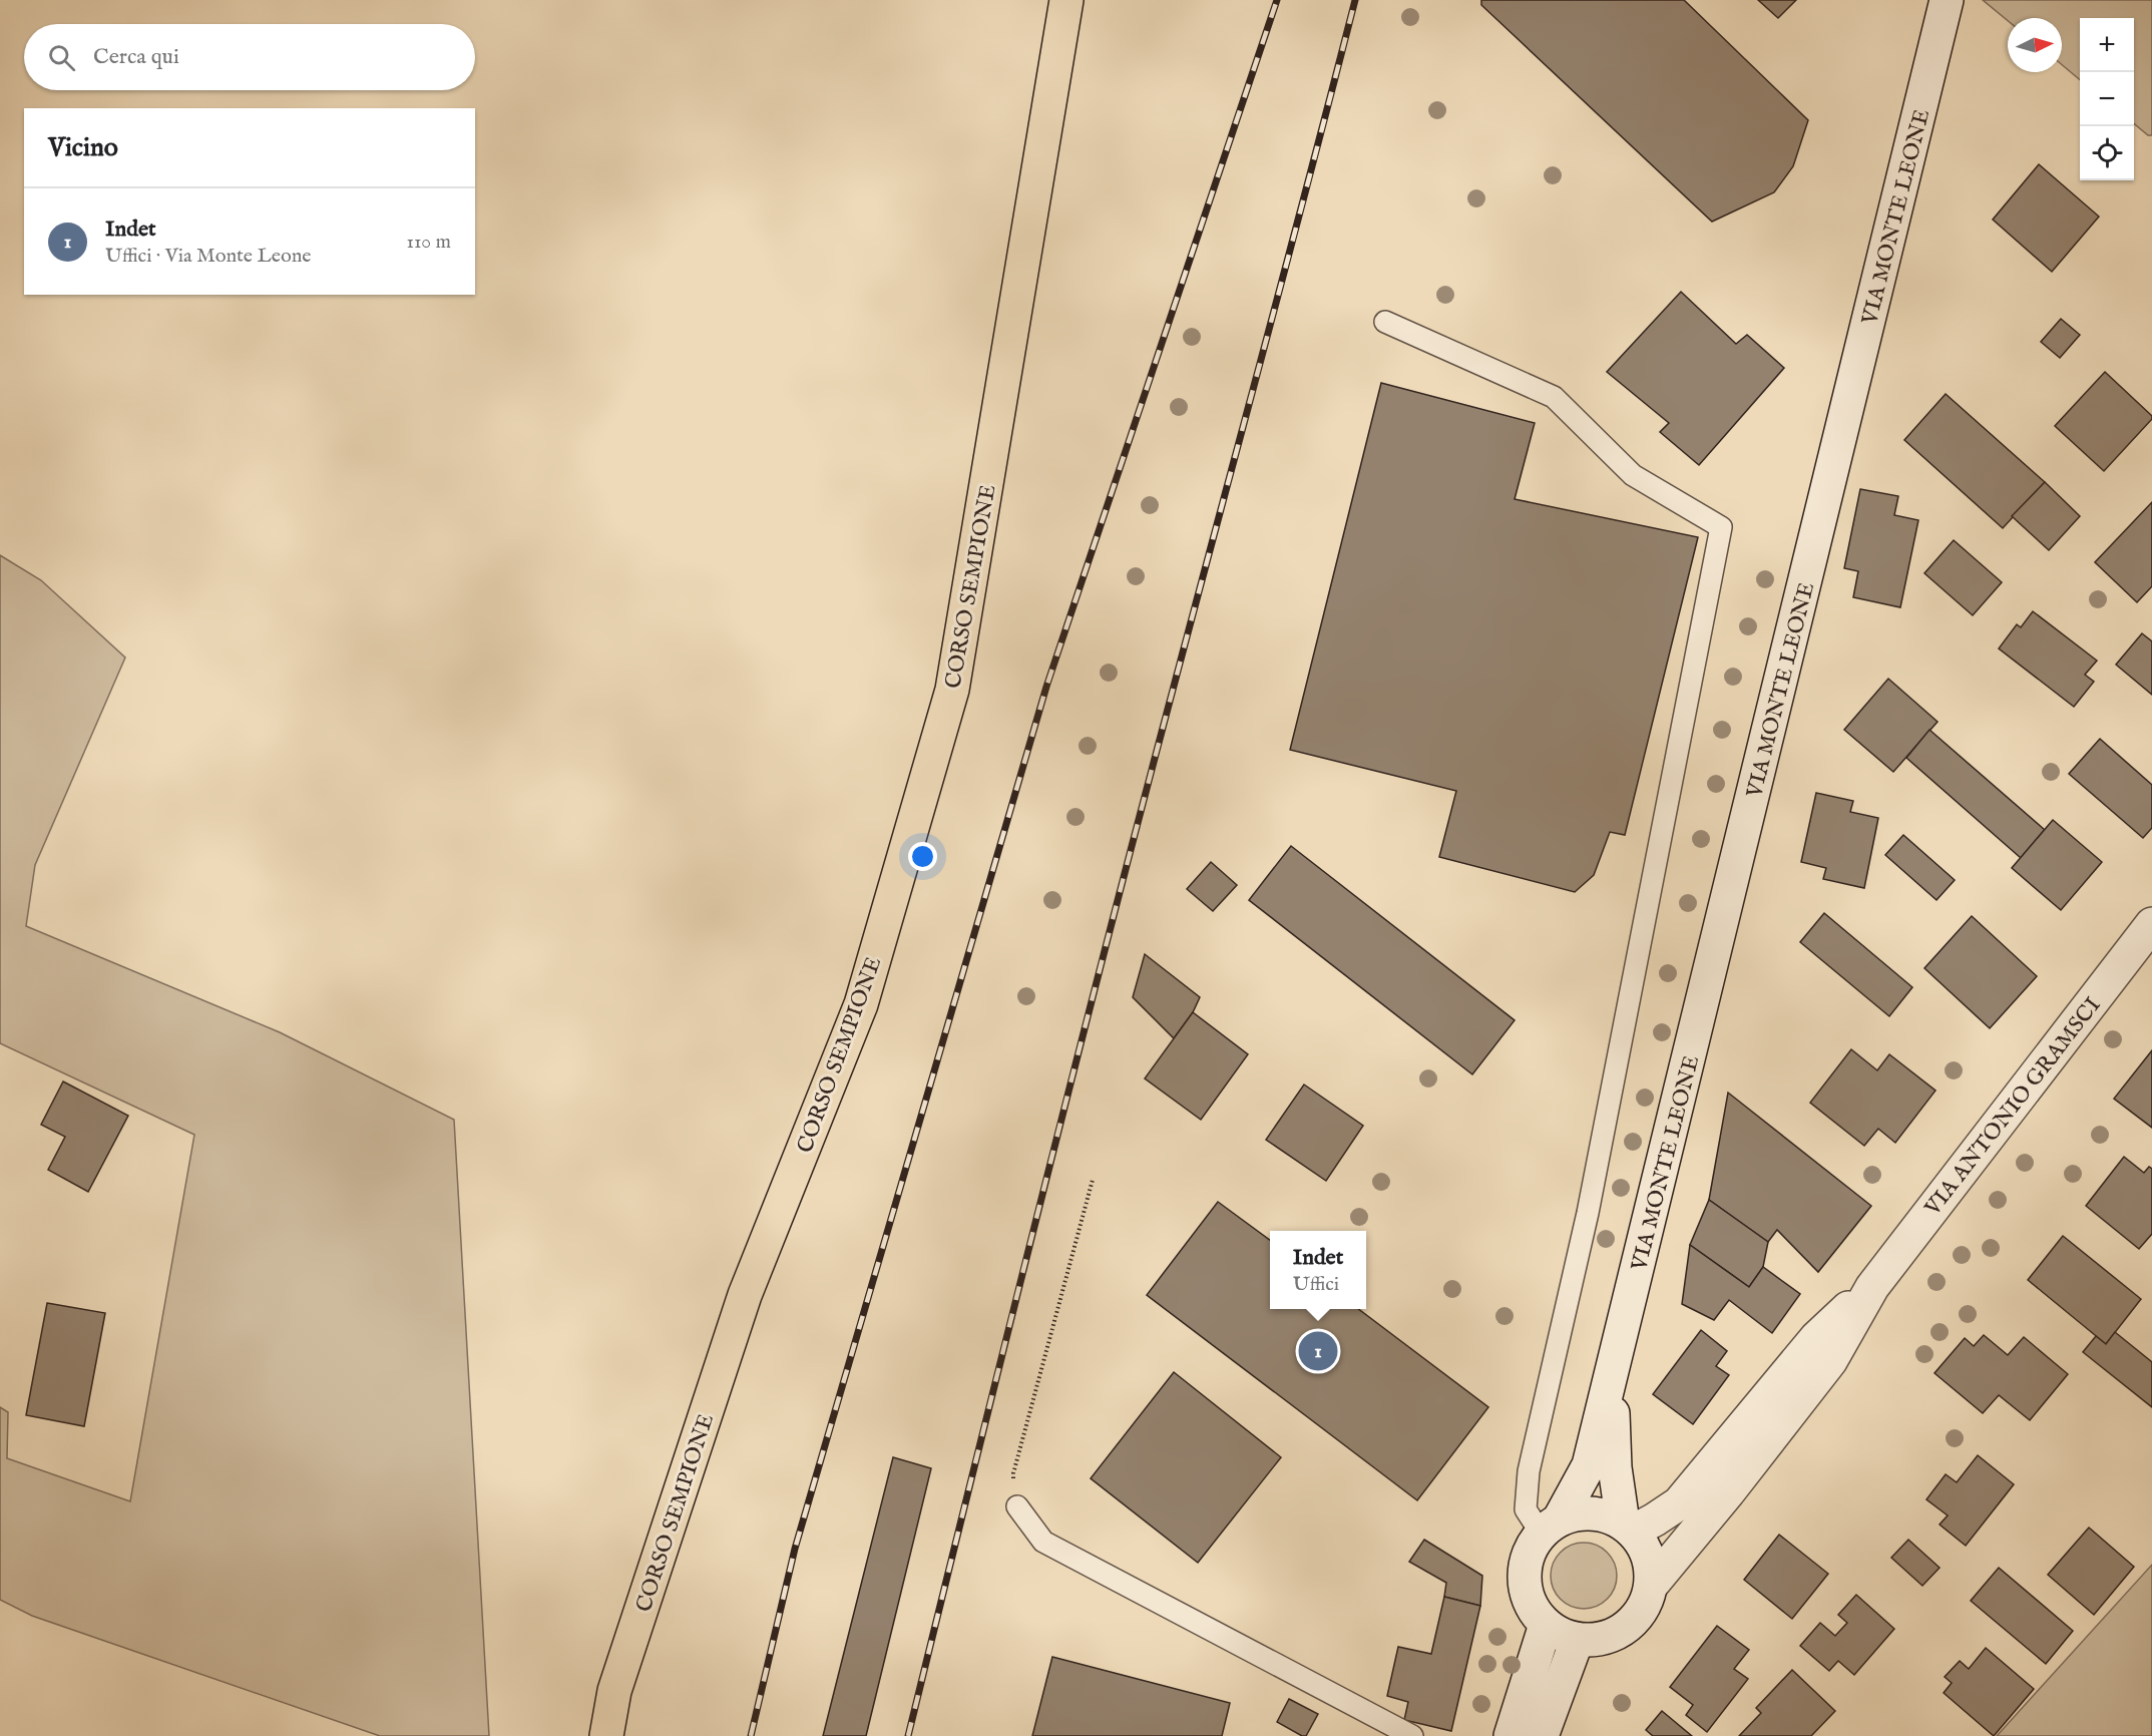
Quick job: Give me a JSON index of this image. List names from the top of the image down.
{
  "streets": {
    "main road": ["CORSO SEMPIONE"],
    "street": ["VIA MONTE LEONE", "VIA ANTONIO GRAMSCI"]
  },
  "crossings": [
    ["VIA MONTE LEONE", "VIA ANTONIO GRAMSCI"]
  ],
  "north": "right",
  "page": {
    "map_buttons": ["+", "−"],
    "search": "Cerca qui",
    "heading": "Vicino",
    "list": [
      {
        "mark": "1",
        "name": "Indet",
        "note": "Uffici · Via Monte Leone",
        "value": "110 m"
      }
    ],
    "popup": ["Indet", "Uffici"],
    "pins": "1"
  }
}
